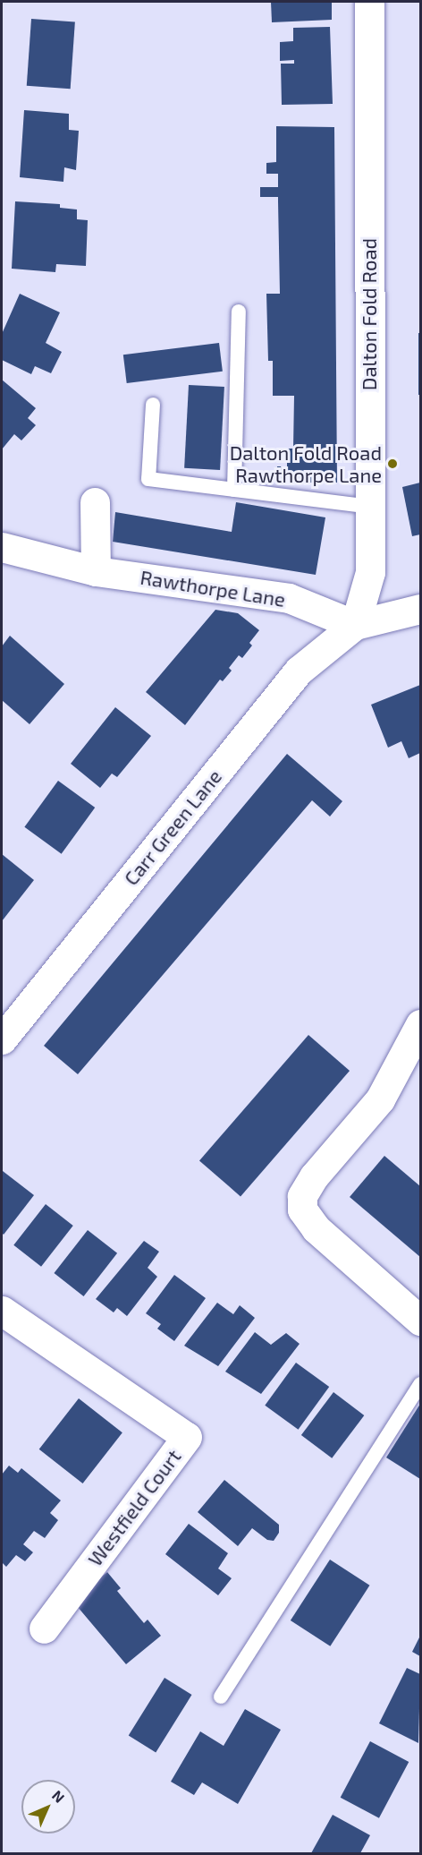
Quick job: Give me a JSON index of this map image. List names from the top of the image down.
{
  "streets": {
    "street": [
      "Dalton Fold Road",
      "Rawthorpe Lane",
      "Carr Green Lane",
      "Westfield Court"
    ]
  },
  "crossings": [
    ["Dalton Fold Road", "Rawthorpe Lane"],
    ["Dalton Fold Road", "Carr Green Lane"],
    ["Rawthorpe Lane", "Carr Green Lane"]
  ],
  "places": ["Dalton Fold Road Rawthorpe Lane"],
  "north": "top right"
}
